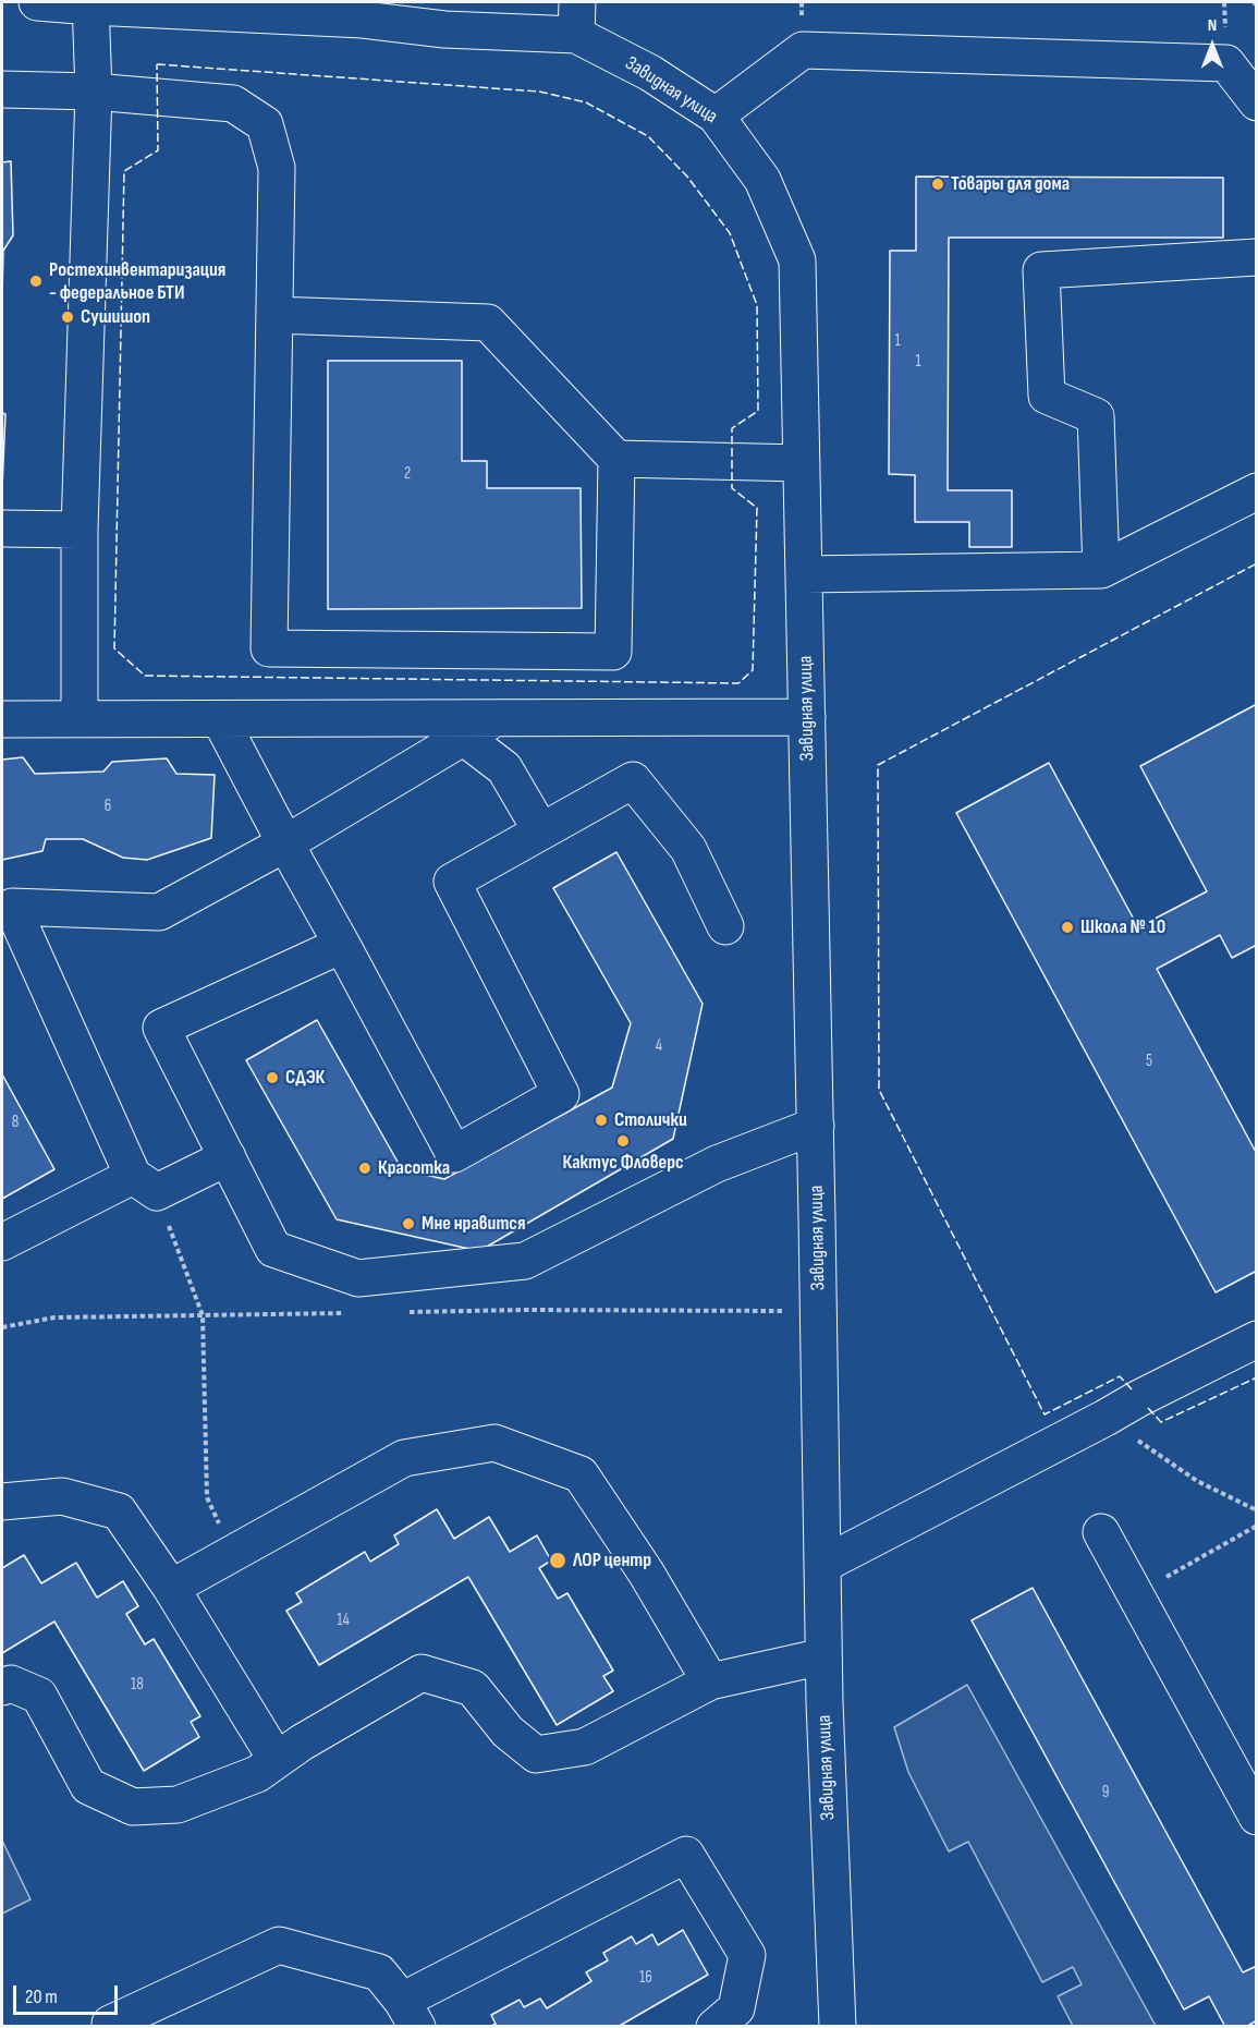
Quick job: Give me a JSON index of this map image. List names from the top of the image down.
{
  "streets": {
    "street": ["Завидная улица"]
  },
  "places": [
    "Товары для дома",
    "Ростехинвентаризация - федеральное БТИ",
    "Сушишоп",
    "Школа № 10",
    "СДЭК",
    "Столички",
    "Кактус Фловерс",
    "Красотка",
    "Мне нравится",
    "ЛОР центр"
  ],
  "house_numbers": [
    "1",
    "1",
    "2",
    "6",
    "4",
    "5",
    "8",
    "14",
    "18",
    "9",
    "16"
  ],
  "scale_bar": "20 m",
  "north": "top"
}
